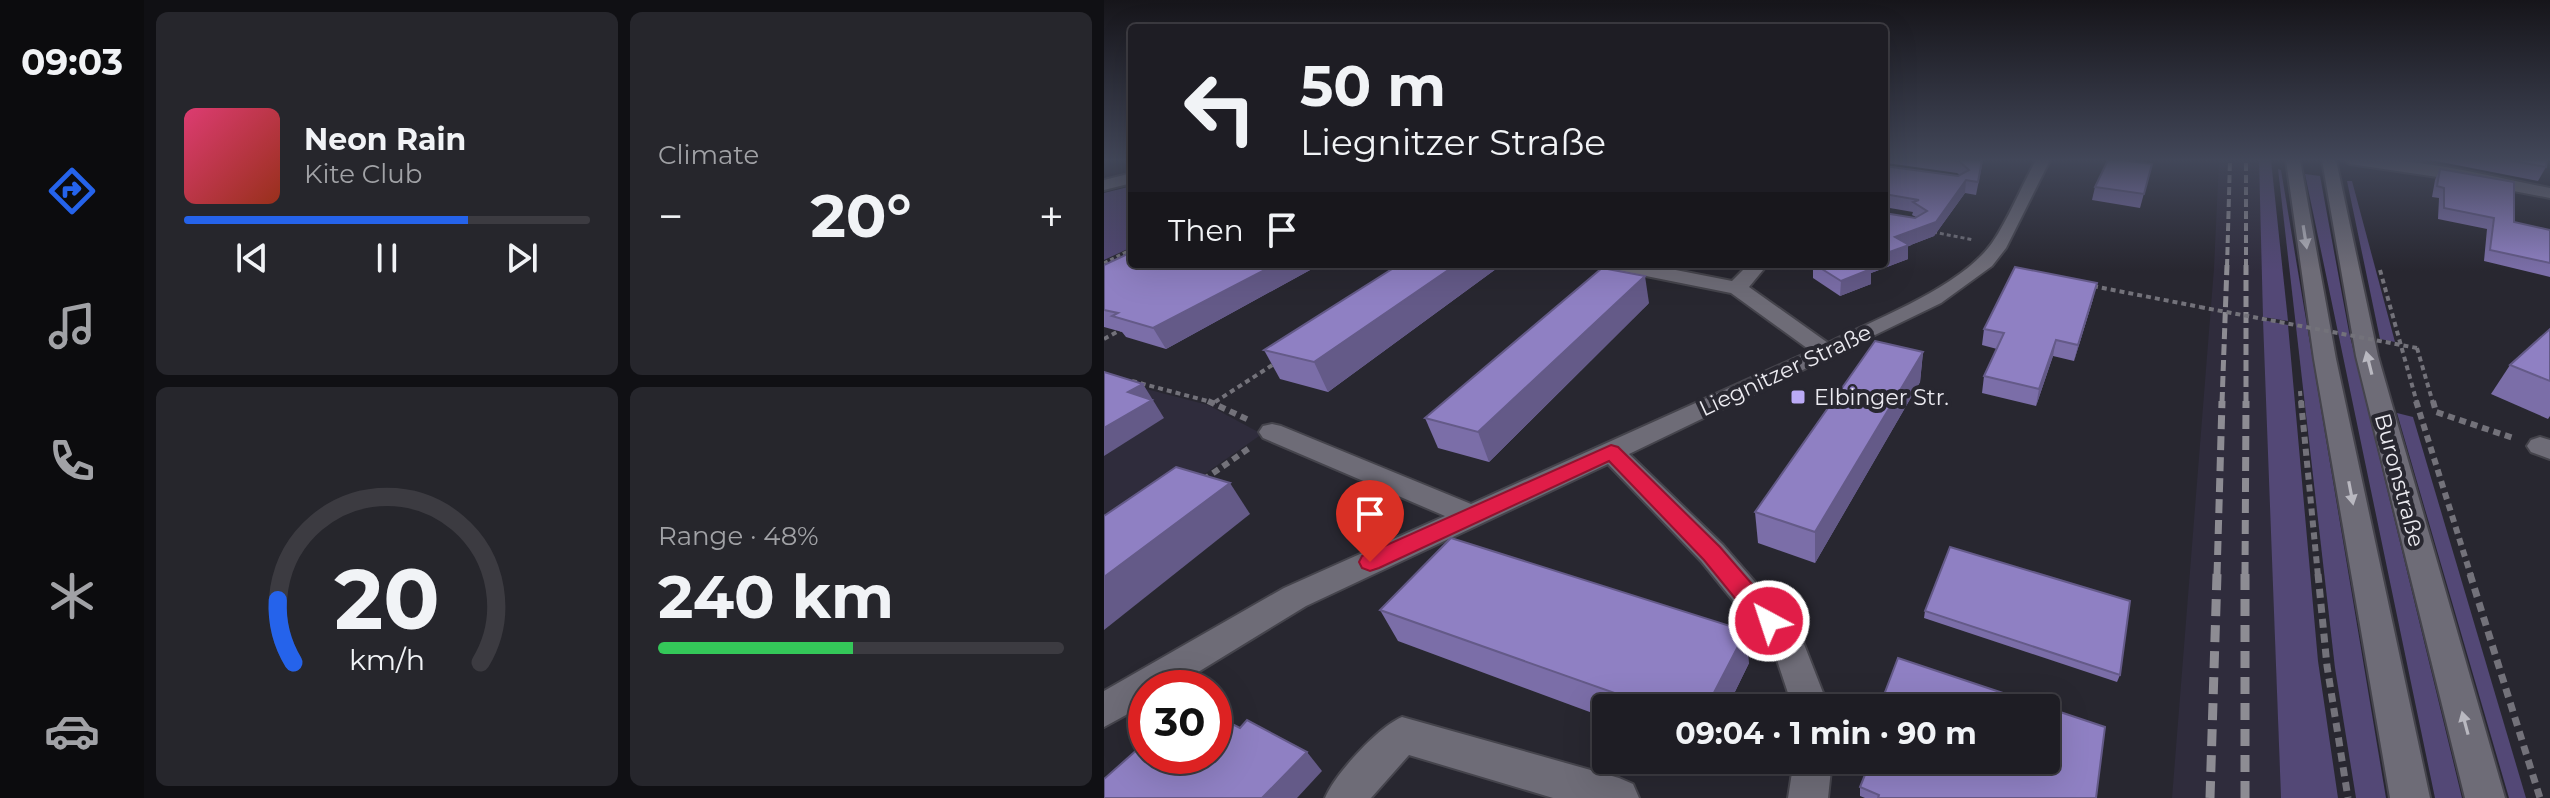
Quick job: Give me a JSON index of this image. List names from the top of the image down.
{
  "streets": {
    "street": ["Liegnitzer Straße", "Buronstraße"]
  },
  "places": {
    "transit": ["Elbinger Str."]
  },
  "page": {
    "tabs": "09:03",
    "tile": [
      "Climate",
      ["Range · 48%", "240 km"]
    ],
    "turn": ["50 m", "Liegnitzer Straße"],
    "song": ["Neon Rain", "Kite Club"],
    "heat": ["−", "20°", "+"],
    "then": "Then",
    "limit": "30",
    "trip": "09:04 · 1 min · 90 m",
    "gauge": ["20", "km/h"]
  }
}
